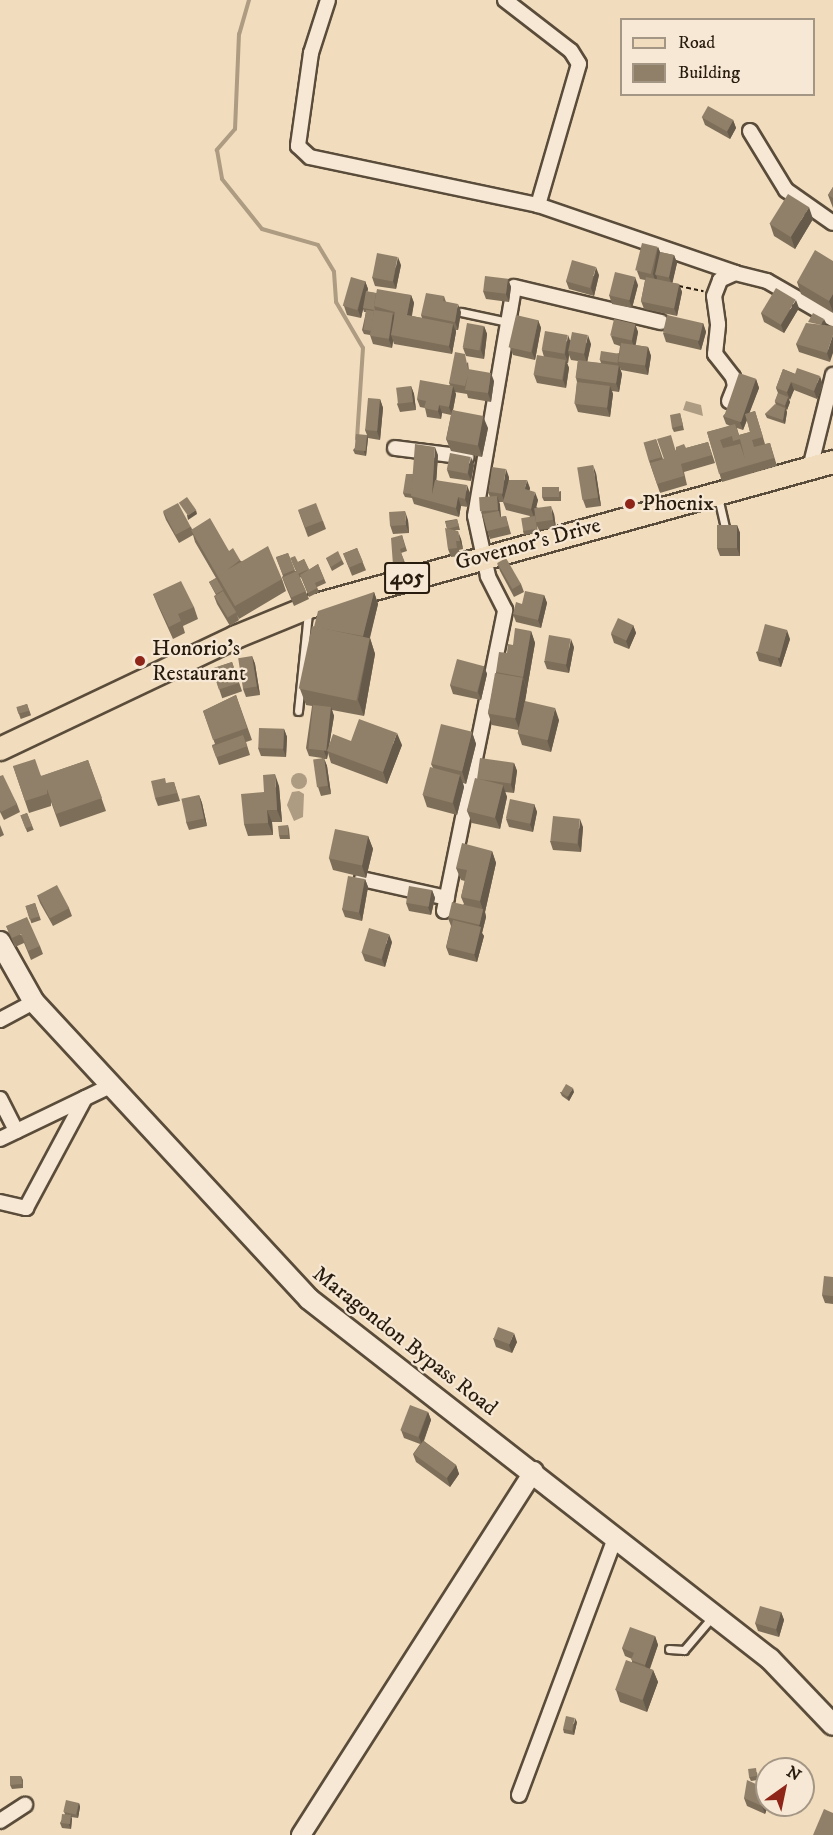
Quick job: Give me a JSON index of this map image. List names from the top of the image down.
{
  "streets": {
    "main road": ["Governor's Drive", "405", "Maragondon Bypass Road"]
  },
  "places": ["Phoenix", "Honorio's Restaurant"],
  "legend": ["Road", "Building"],
  "north": "top right"
}
